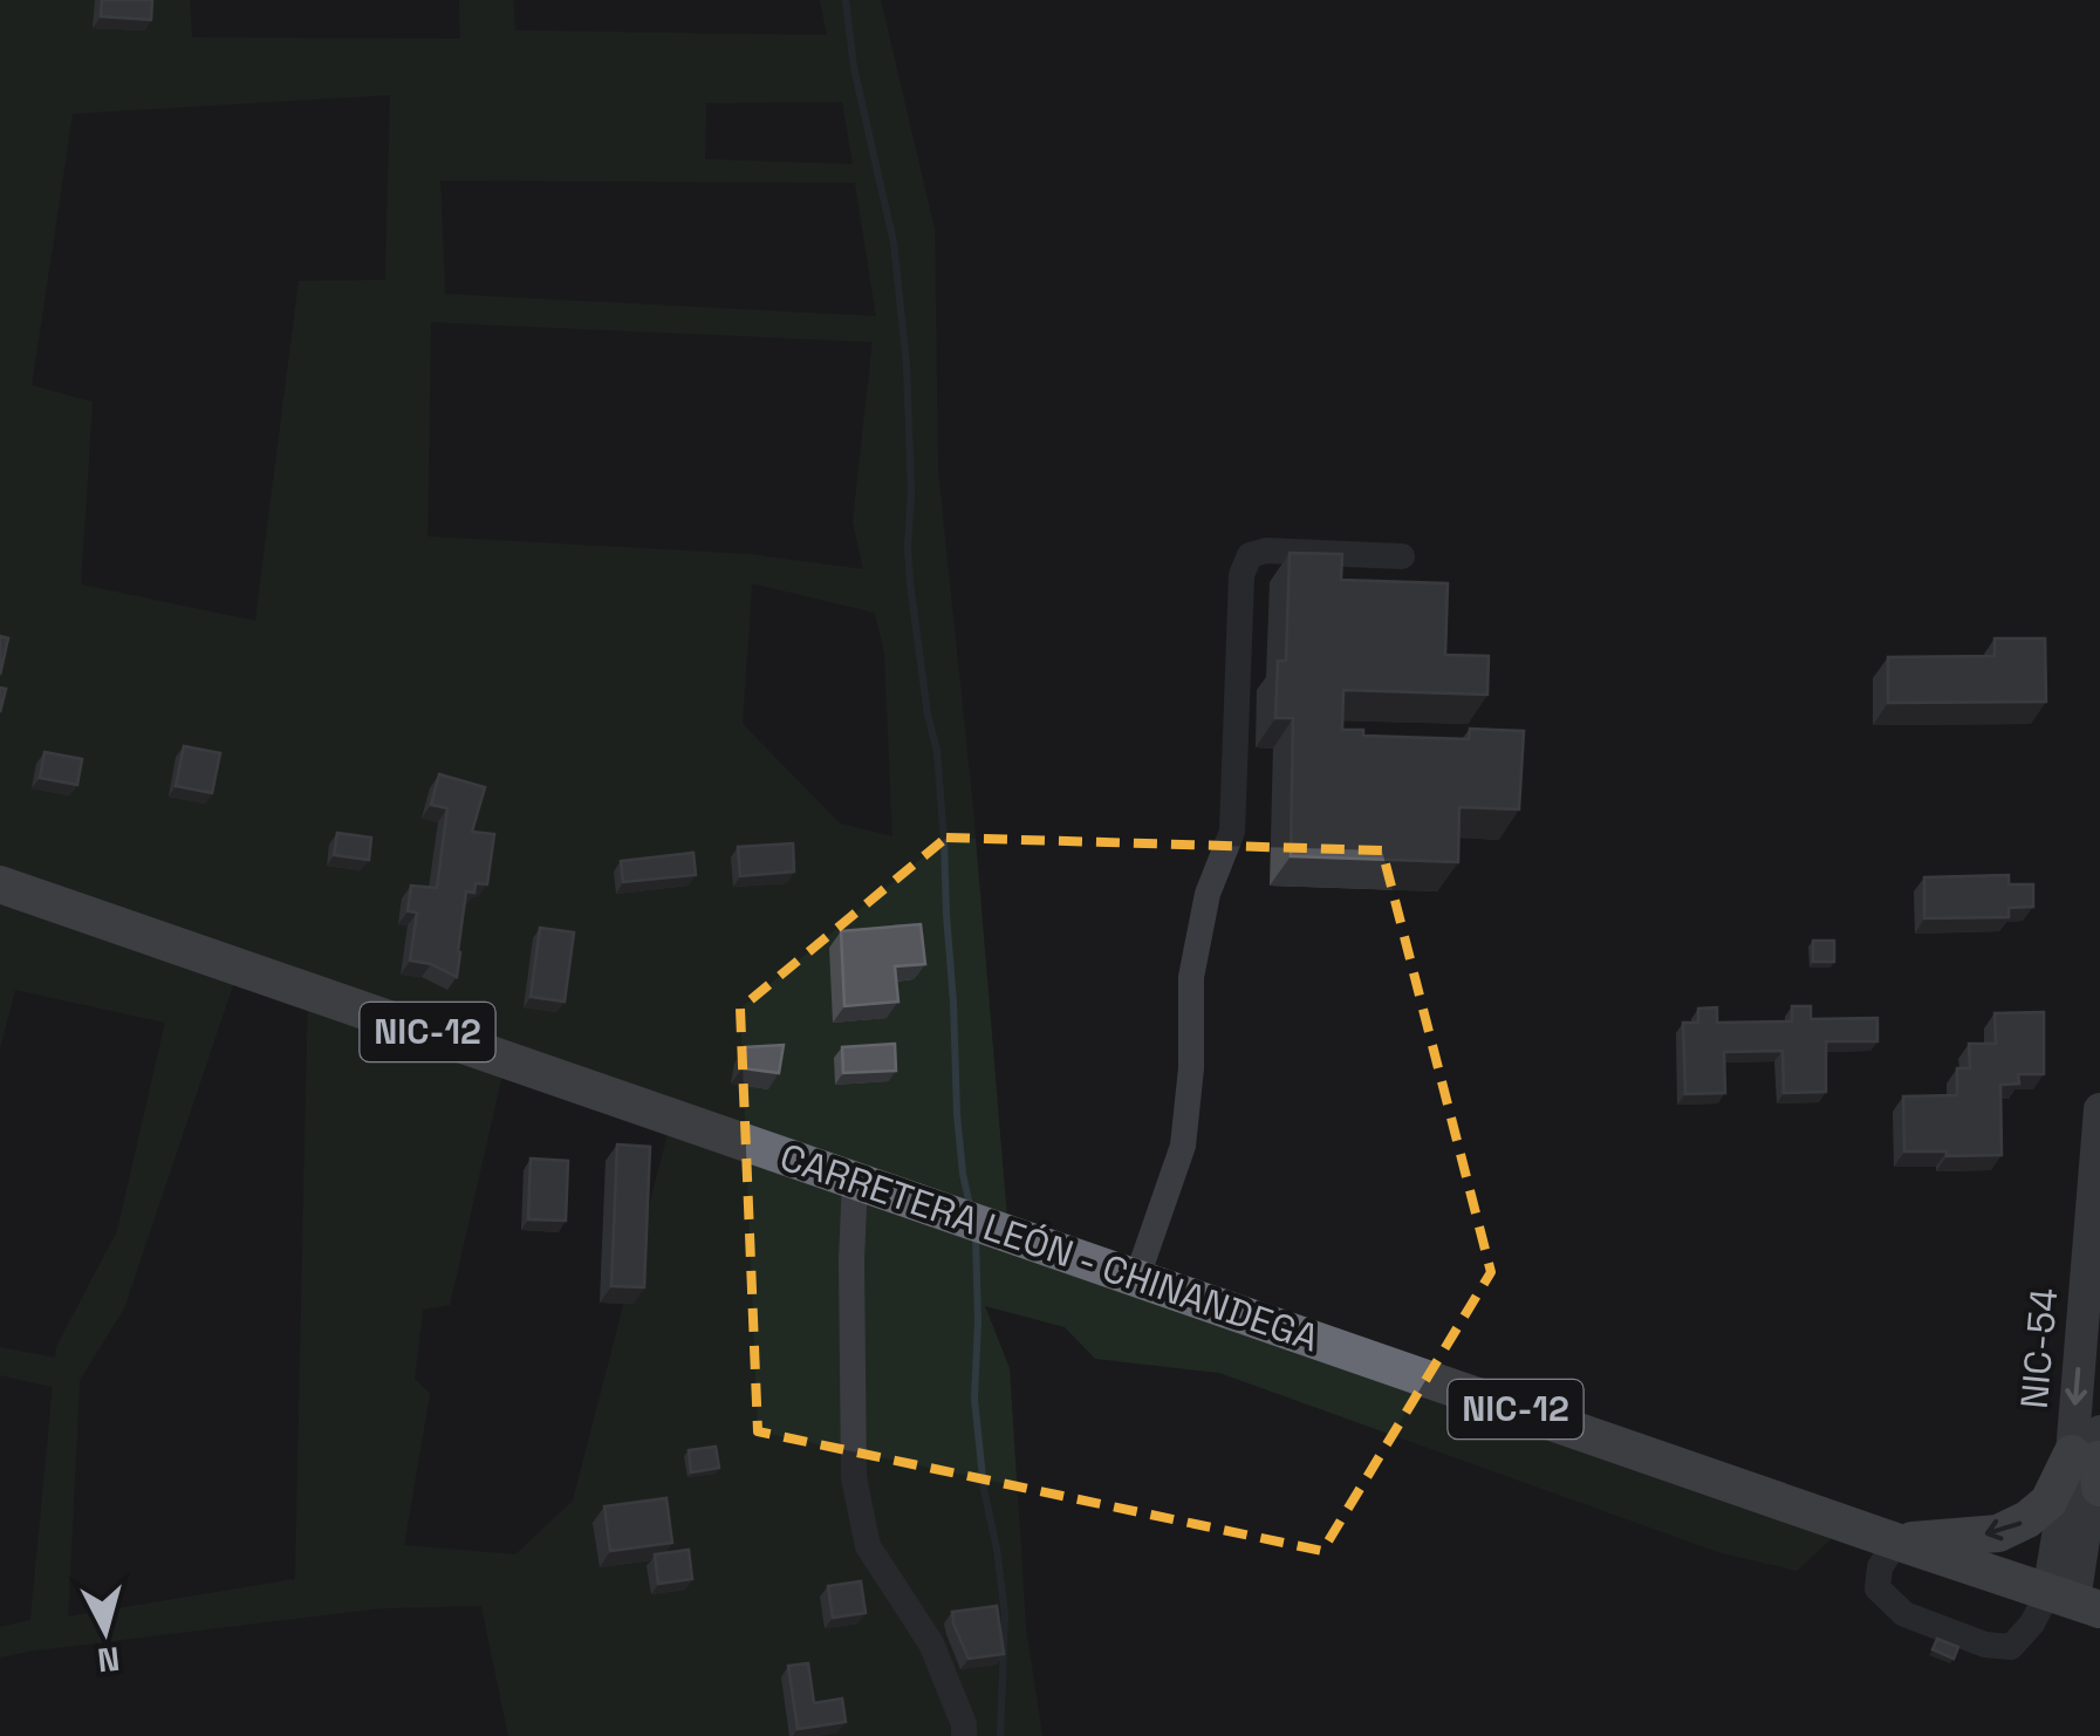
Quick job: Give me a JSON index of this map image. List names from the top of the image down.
{
  "streets": {
    "highway": ["NIC-12", "CARRETERA LEÓN - CHINANDEGA"],
    "main road": ["NIC-54"]
  },
  "crossings": [
    ["CARRETERA LEÓN - CHINANDEGA", "NIC-54"]
  ],
  "one_way": ["NIC-54"],
  "north": "bottom"
}
